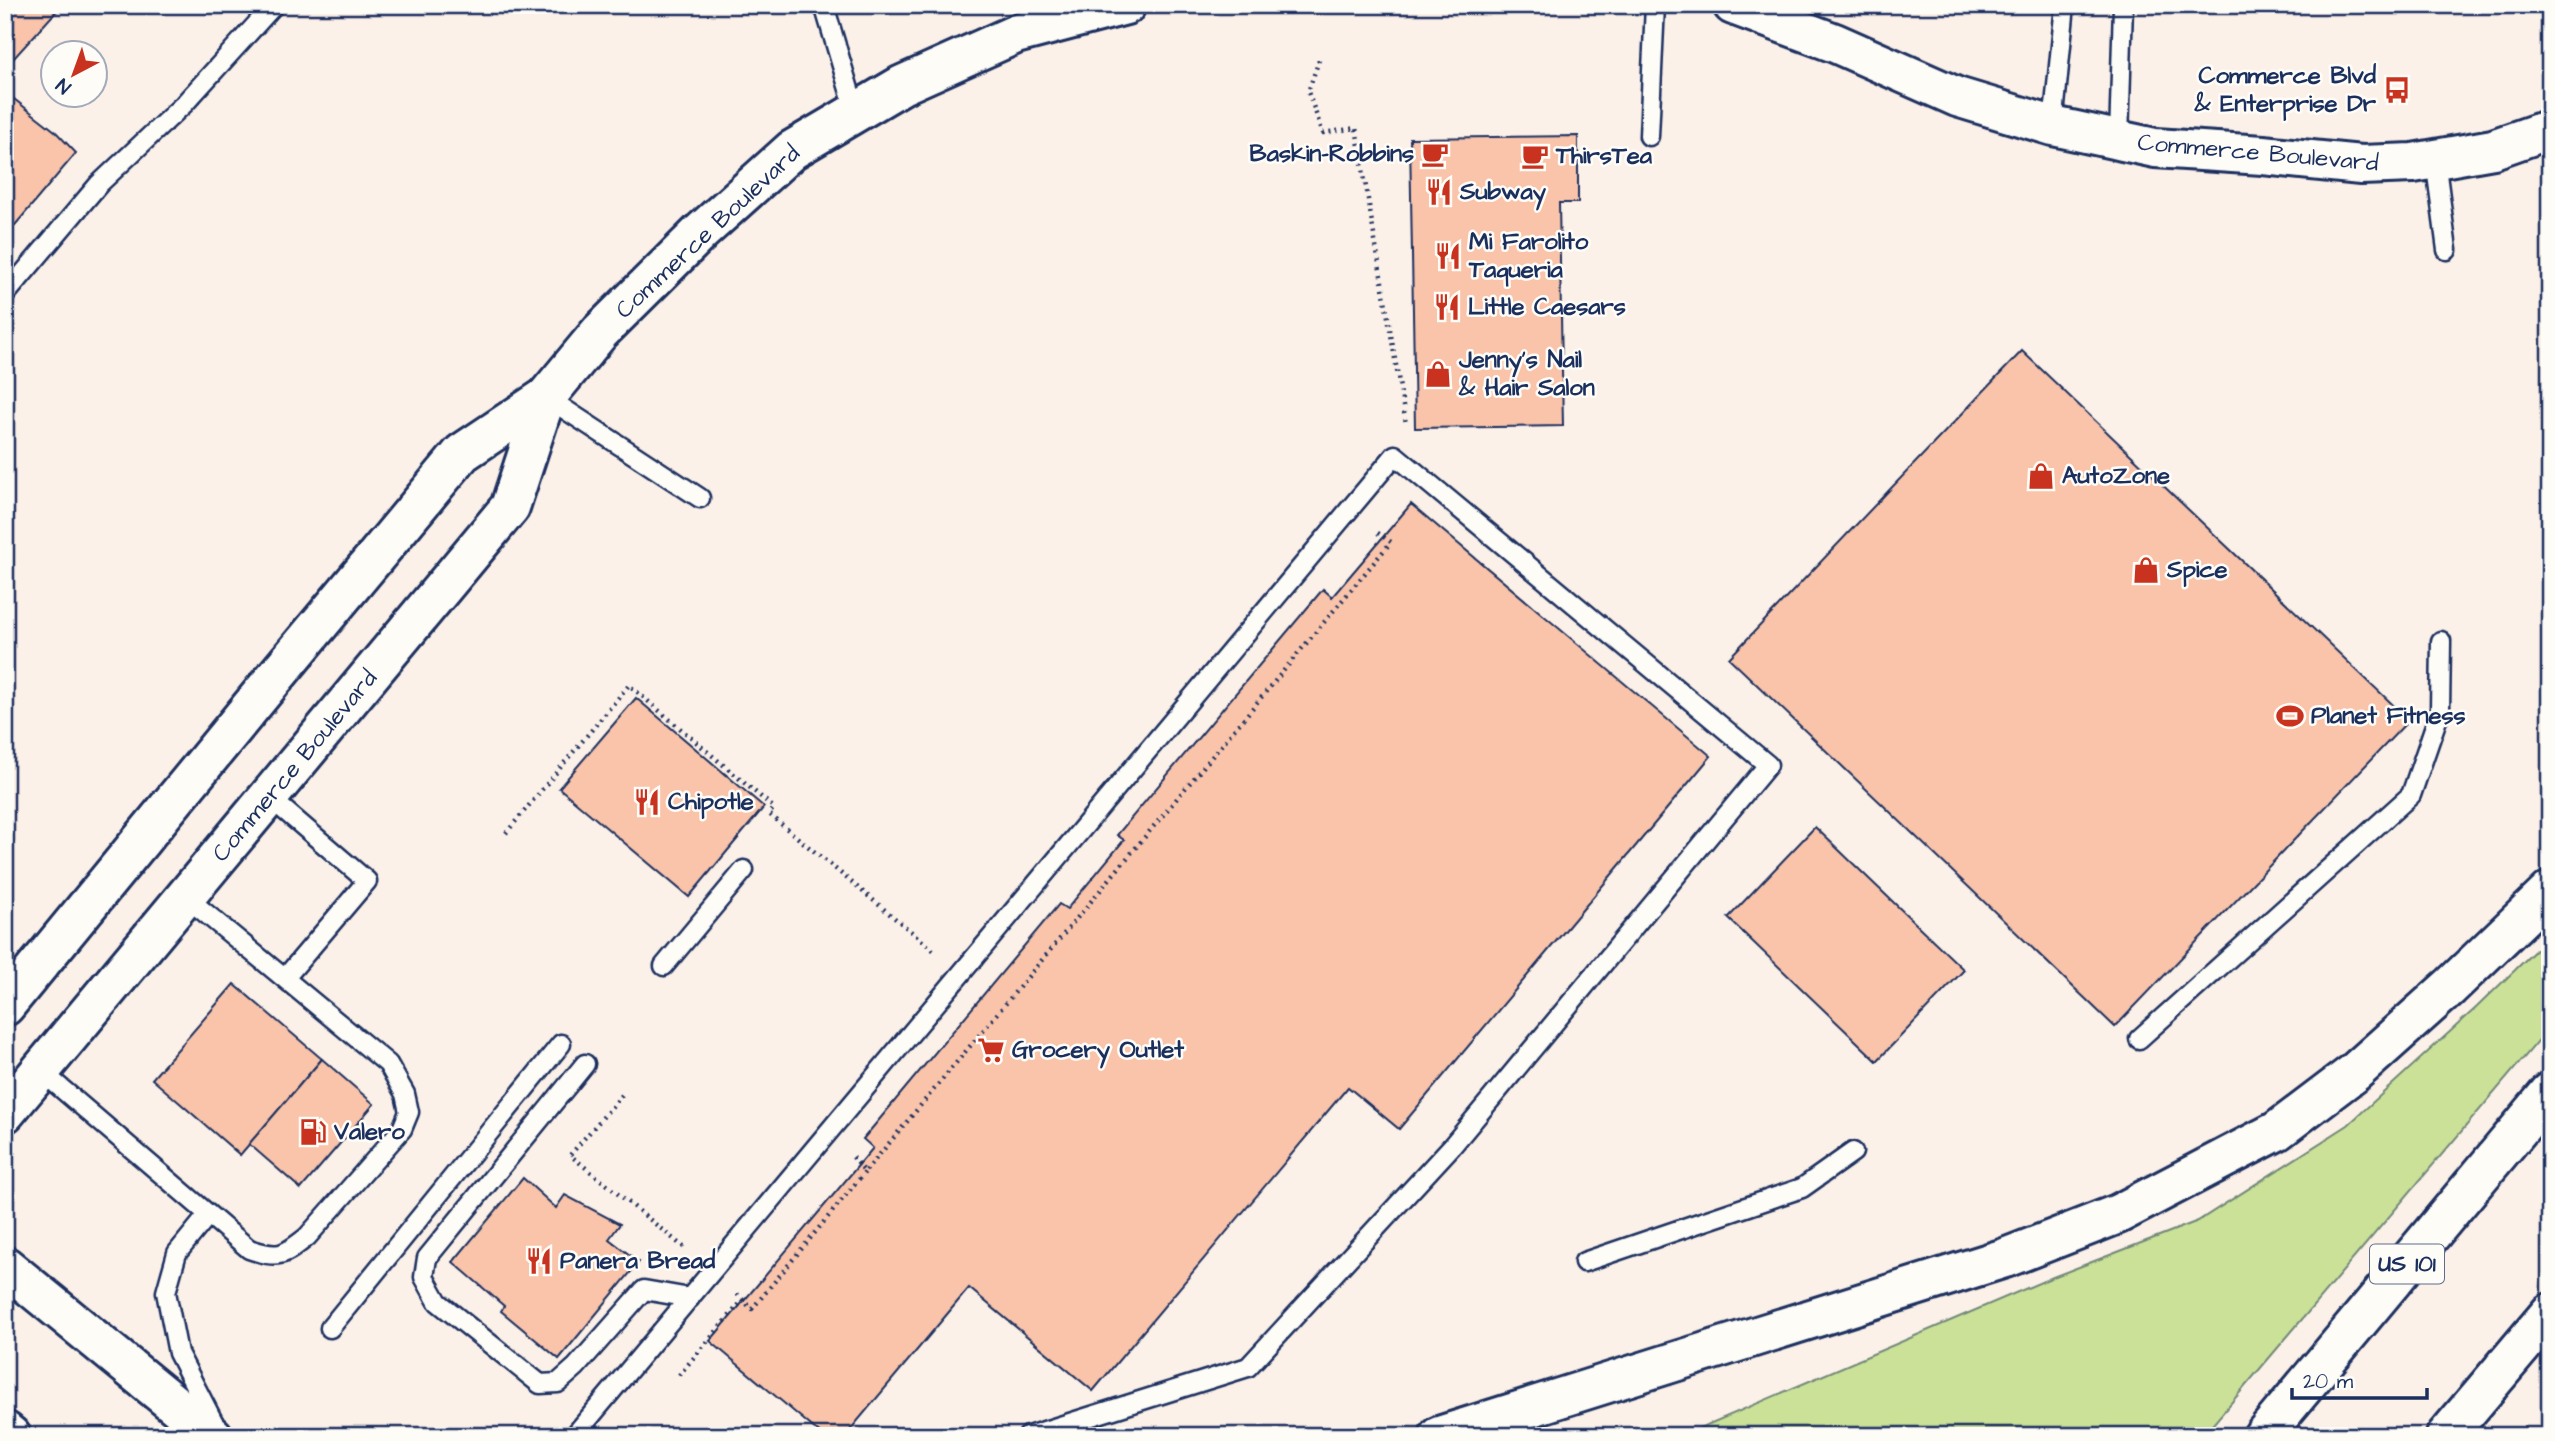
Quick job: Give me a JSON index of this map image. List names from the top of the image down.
{
  "streets": {
    "main road": ["Commerce Boulevard", "US 101"]
  },
  "places": {
    "bus stop": ["Commerce Blvd & Enterprise Dr"],
    "cafe": ["Baskin-Robbins", "ThirsTea"],
    "restaurant": [
      "Subway",
      "Mi Farolito Taqueria",
      "Little Caesars",
      "Chipotle",
      "Panera Bread"
    ],
    "shop": ["Jenny's Nail & Hair Salon", "AutoZone", "Spice"],
    "sports": ["Planet Fitness"],
    "supermarket": ["Grocery Outlet"],
    "fuel station": ["Valero"]
  },
  "scale_bar": "20 m",
  "north": "bottom left"
}
